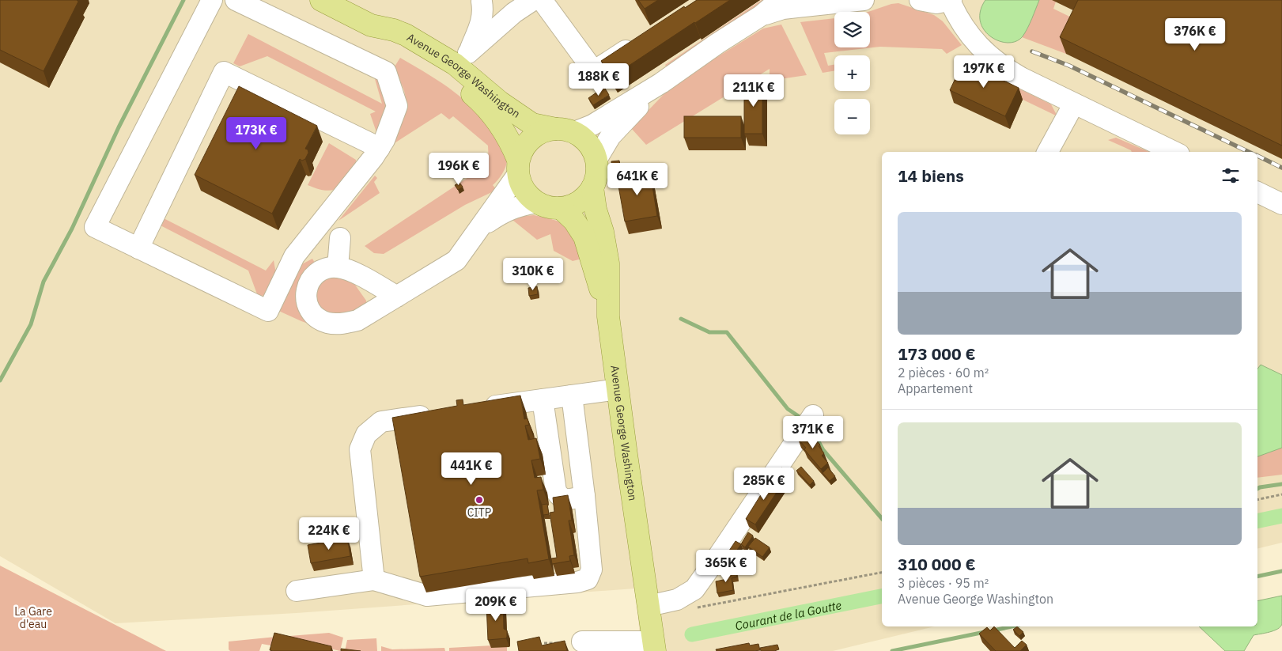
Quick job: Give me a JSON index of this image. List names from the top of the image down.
{
  "streets": {
    "main road": ["Avenue George Washington"]
  },
  "water": ["Courant de la Goutte"],
  "parks": ["La Gare d'eau"],
  "places": ["CITP"],
  "page": {
    "map_buttons": ["+", "−"],
    "price": [
      "376K €",
      "197K €",
      "188K €",
      "211K €",
      "173K €",
      "196K €",
      "641K €",
      "310K €",
      "371K €",
      "441K €",
      "285K €",
      "224K €",
      "365K €",
      "209K €"
    ],
    "heading": "14 biens",
    "list": [
      {
        "name": "173 000 €",
        "note": "2 pièces · 60 m² · Appartement"
      },
      {
        "name": "310 000 €",
        "note": "3 pièces · 95 m² · Avenue George Washington"
      }
    ]
  }
}
